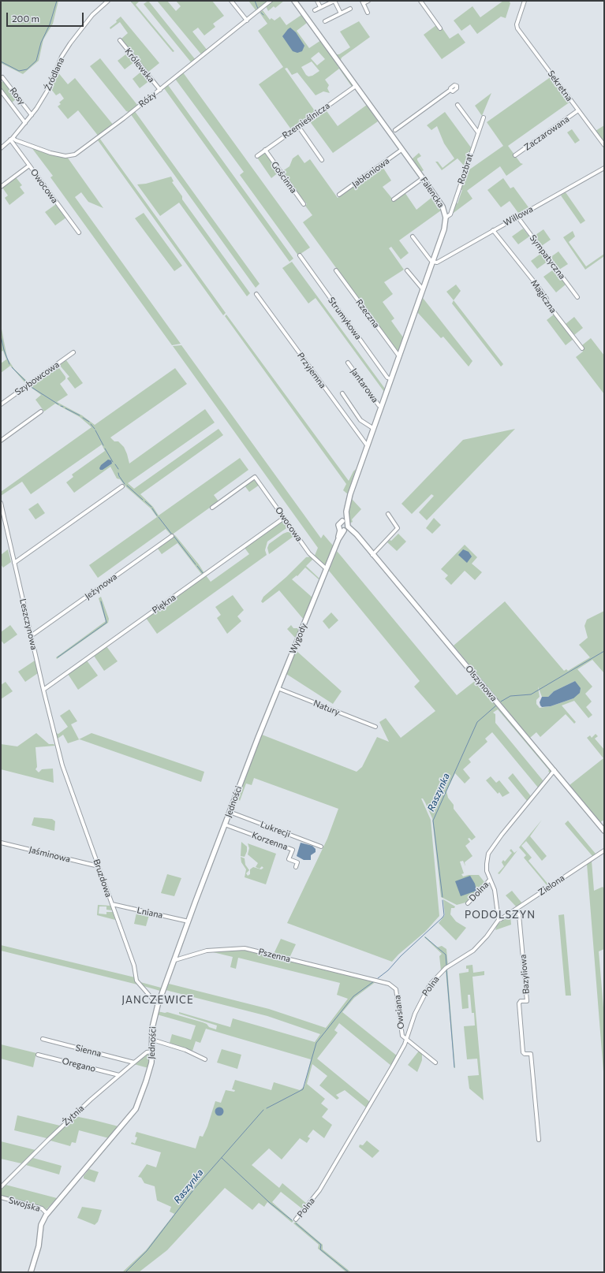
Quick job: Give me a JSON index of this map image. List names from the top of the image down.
{
  "streets": {
    "street": [
      "Królewska",
      "Źródlana",
      "Sekretna",
      "Rosy",
      "Róży",
      "Rzemieślnicza",
      "Zaczarowana",
      "Rozbrat",
      "Jabłoniowa",
      "Gościnna",
      "Owocowa",
      "Falencka",
      "Willowa",
      "Sympatyczna",
      "Magiczna",
      "Rzeczna",
      "Strumykowa",
      "Przyjemna",
      "Szybowcowa",
      "Jantarowa",
      "Jeżynowa",
      "Piękna",
      "Leszczynowa",
      "Wygody",
      "Olszynowa",
      "Natury",
      "Jedności",
      "Lukrecji",
      "Korzenna",
      "Jaśminowa",
      "Bruzdowa",
      "Zielona",
      "Dolna",
      "Lniana",
      "Pszenna",
      "Bazyliowa",
      "Polna",
      "Owsiana",
      "Sienna",
      "Oregano",
      "Żytnia",
      "Swojska"
    ]
  },
  "crossings": [
    ["Królewska", "Róży"],
    ["Źródlana", "Rosy"],
    ["Źródlana", "Róży"],
    ["Źródlana", "Owocowa"],
    ["Sekretna", "Zaczarowana"],
    ["Róży", "Owocowa"],
    ["Rzemieślnicza", "Gościnna"],
    ["Rzemieślnicza", "Falencka"],
    ["Rozbrat", "Falencka"],
    ["Jabłoniowa", "Falencka"],
    ["Owocowa", "Piękna"],
    ["Owocowa", "Wygody"],
    ["Falencka", "Willowa"],
    ["Falencka", "Rzeczna"],
    ["Falencka", "Strumykowa"],
    ["Falencka", "Przyjemna"],
    ["Falencka", "Jantarowa"],
    ["Falencka", "Wygody"],
    ["Willowa", "Sympatyczna"],
    ["Willowa", "Magiczna"],
    ["Przyjemna", "Wygody"],
    ["Jeżynowa", "Leszczynowa"],
    ["Piękna", "Leszczynowa"],
    ["Leszczynowa", "Bruzdowa"],
    ["Wygody", "Olszynowa"],
    ["Wygody", "Natury"],
    ["Wygody", "Jedności"],
    ["Jedności", "Lukrecji"],
    ["Jedności", "Korzenna"],
    ["Jedności", "Bruzdowa"],
    ["Jedności", "Lniana"],
    ["Jedności", "Pszenna"],
    ["Jedności", "Żytnia"],
    ["Jedności", "Swojska"],
    ["Jaśminowa", "Bruzdowa"],
    ["Bruzdowa", "Lniana"],
    ["Zielona", "Bazyliowa"],
    ["Zielona", "Polna"],
    ["Pszenna", "Owsiana"],
    ["Polna", "Owsiana"],
    ["Sienna", "Żytnia"],
    ["Oregano", "Żytnia"]
  ],
  "districts": ["PODOLSZYN", "JANCZEWICE"],
  "water": ["Raszynka"],
  "scale_bar": "200 m"
}
